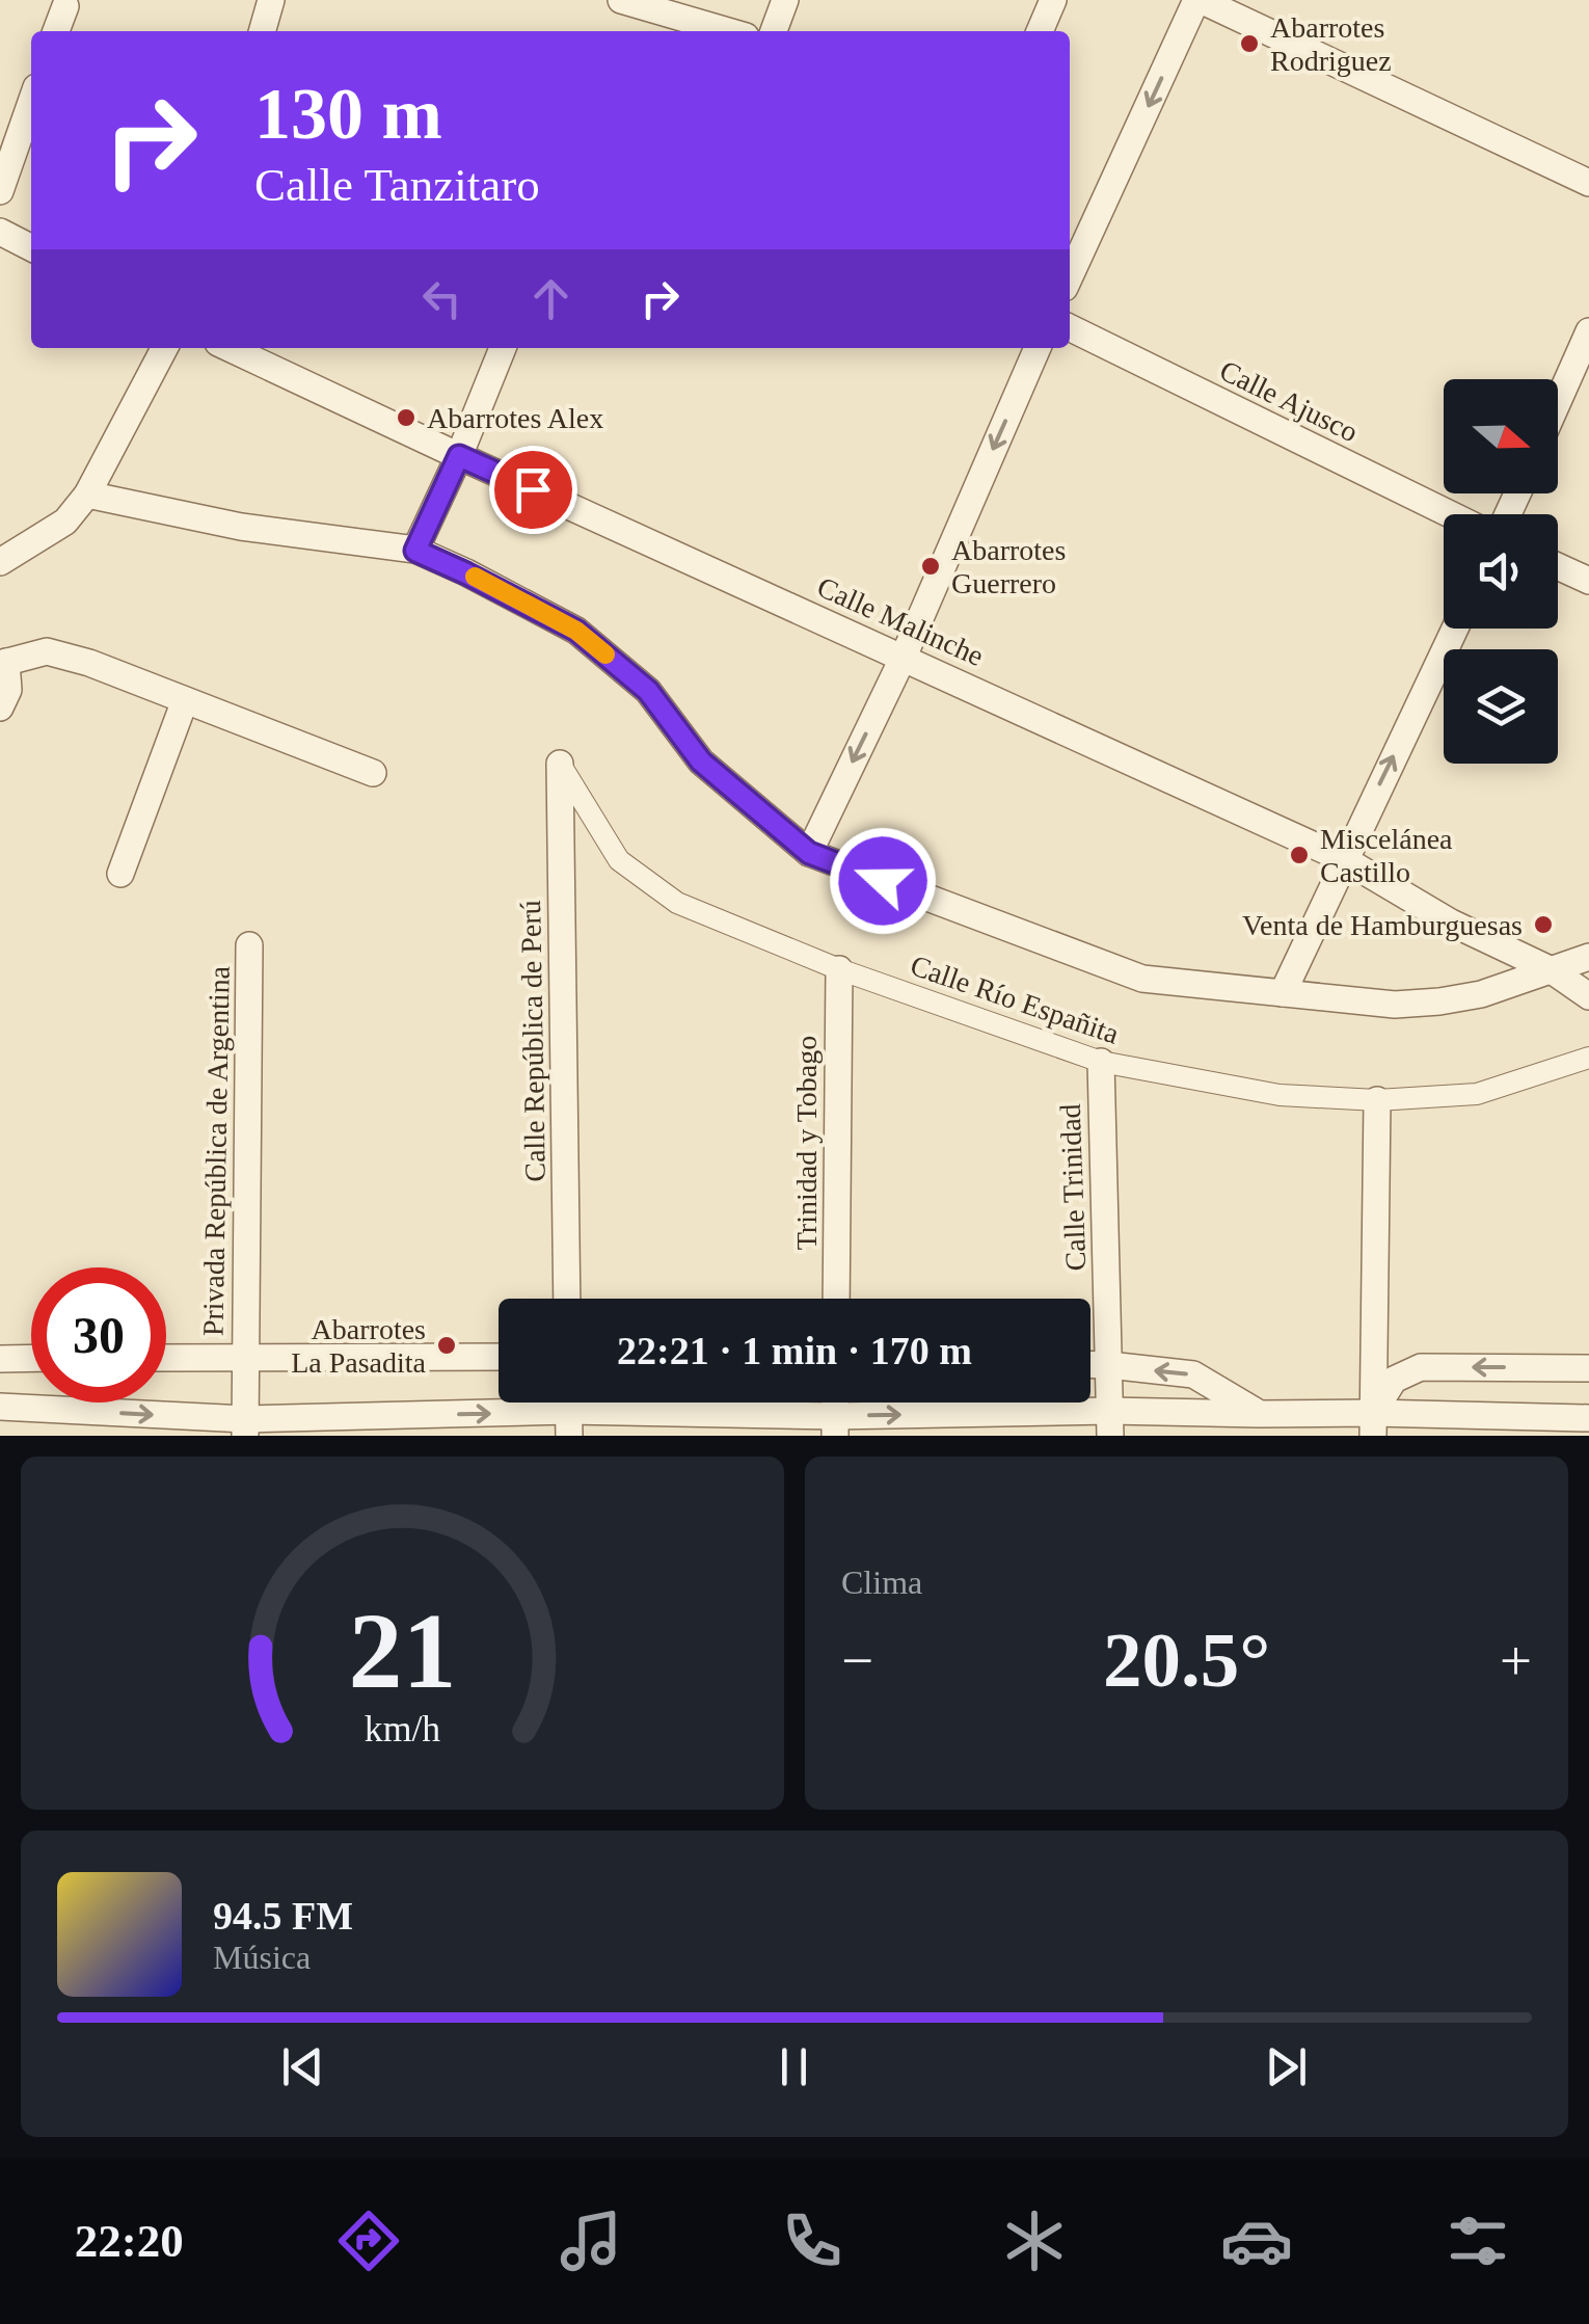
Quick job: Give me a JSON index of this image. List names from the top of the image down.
{
  "streets": {
    "street": [
      "Calle Ajusco",
      "Calle Malinche",
      "Calle Río Españita",
      "Calle República de Perú",
      "Trinidad y Tobago",
      "Privada República de Argentina",
      "Calle Trinidad"
    ]
  },
  "crossings": [
    ["Calle Río Españita", "Calle República de Perú"],
    ["Calle Río Españita", "Trinidad y Tobago"],
    ["Calle Río Españita", "Calle Trinidad"]
  ],
  "places": [
    "Abarrotes Rodriguez",
    "Abarrotes Alex",
    "Abarrotes Guerrero",
    "Miscelánea Castillo",
    "Venta de Hamburguesas",
    "Abarrotes La Pasadita"
  ],
  "north": "right",
  "page": {
    "turn": ["130 m", "Calle Tanzitaro"],
    "limit": "30",
    "trip": "22:21 · 1 min · 170 m",
    "tile": "Clima",
    "heat": ["−", "20.5°", "+"],
    "song": ["94.5 FM", "Música"],
    "tabs": "22:20",
    "gauge": ["21", "km/h"]
  }
}
